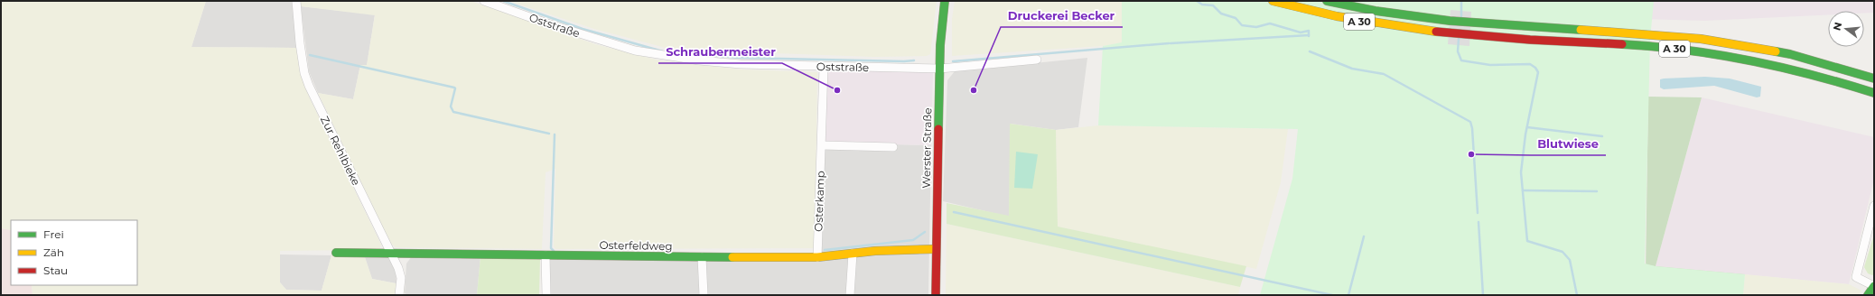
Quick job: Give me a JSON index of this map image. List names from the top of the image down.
{
  "streets": {
    "main road": ["A 30", "Werster Straße", "Osterfeldweg"],
    "street": ["Oststraße", "Zur Rehlbieke", "Osterkamp"]
  },
  "crossings": [
    ["Oststraße", "Werster Straße"],
    ["Oststraße", "Osterkamp"],
    ["Werster Straße", "Osterfeldweg"],
    ["Zur Rehlbieke", "Osterfeldweg"],
    ["Osterkamp", "Osterfeldweg"]
  ],
  "places": ["Schraubermeister", "Druckerei Becker", "Blutwiese"],
  "legend": ["Frei", "Zäh", "Stau"],
  "north": "left"
}
